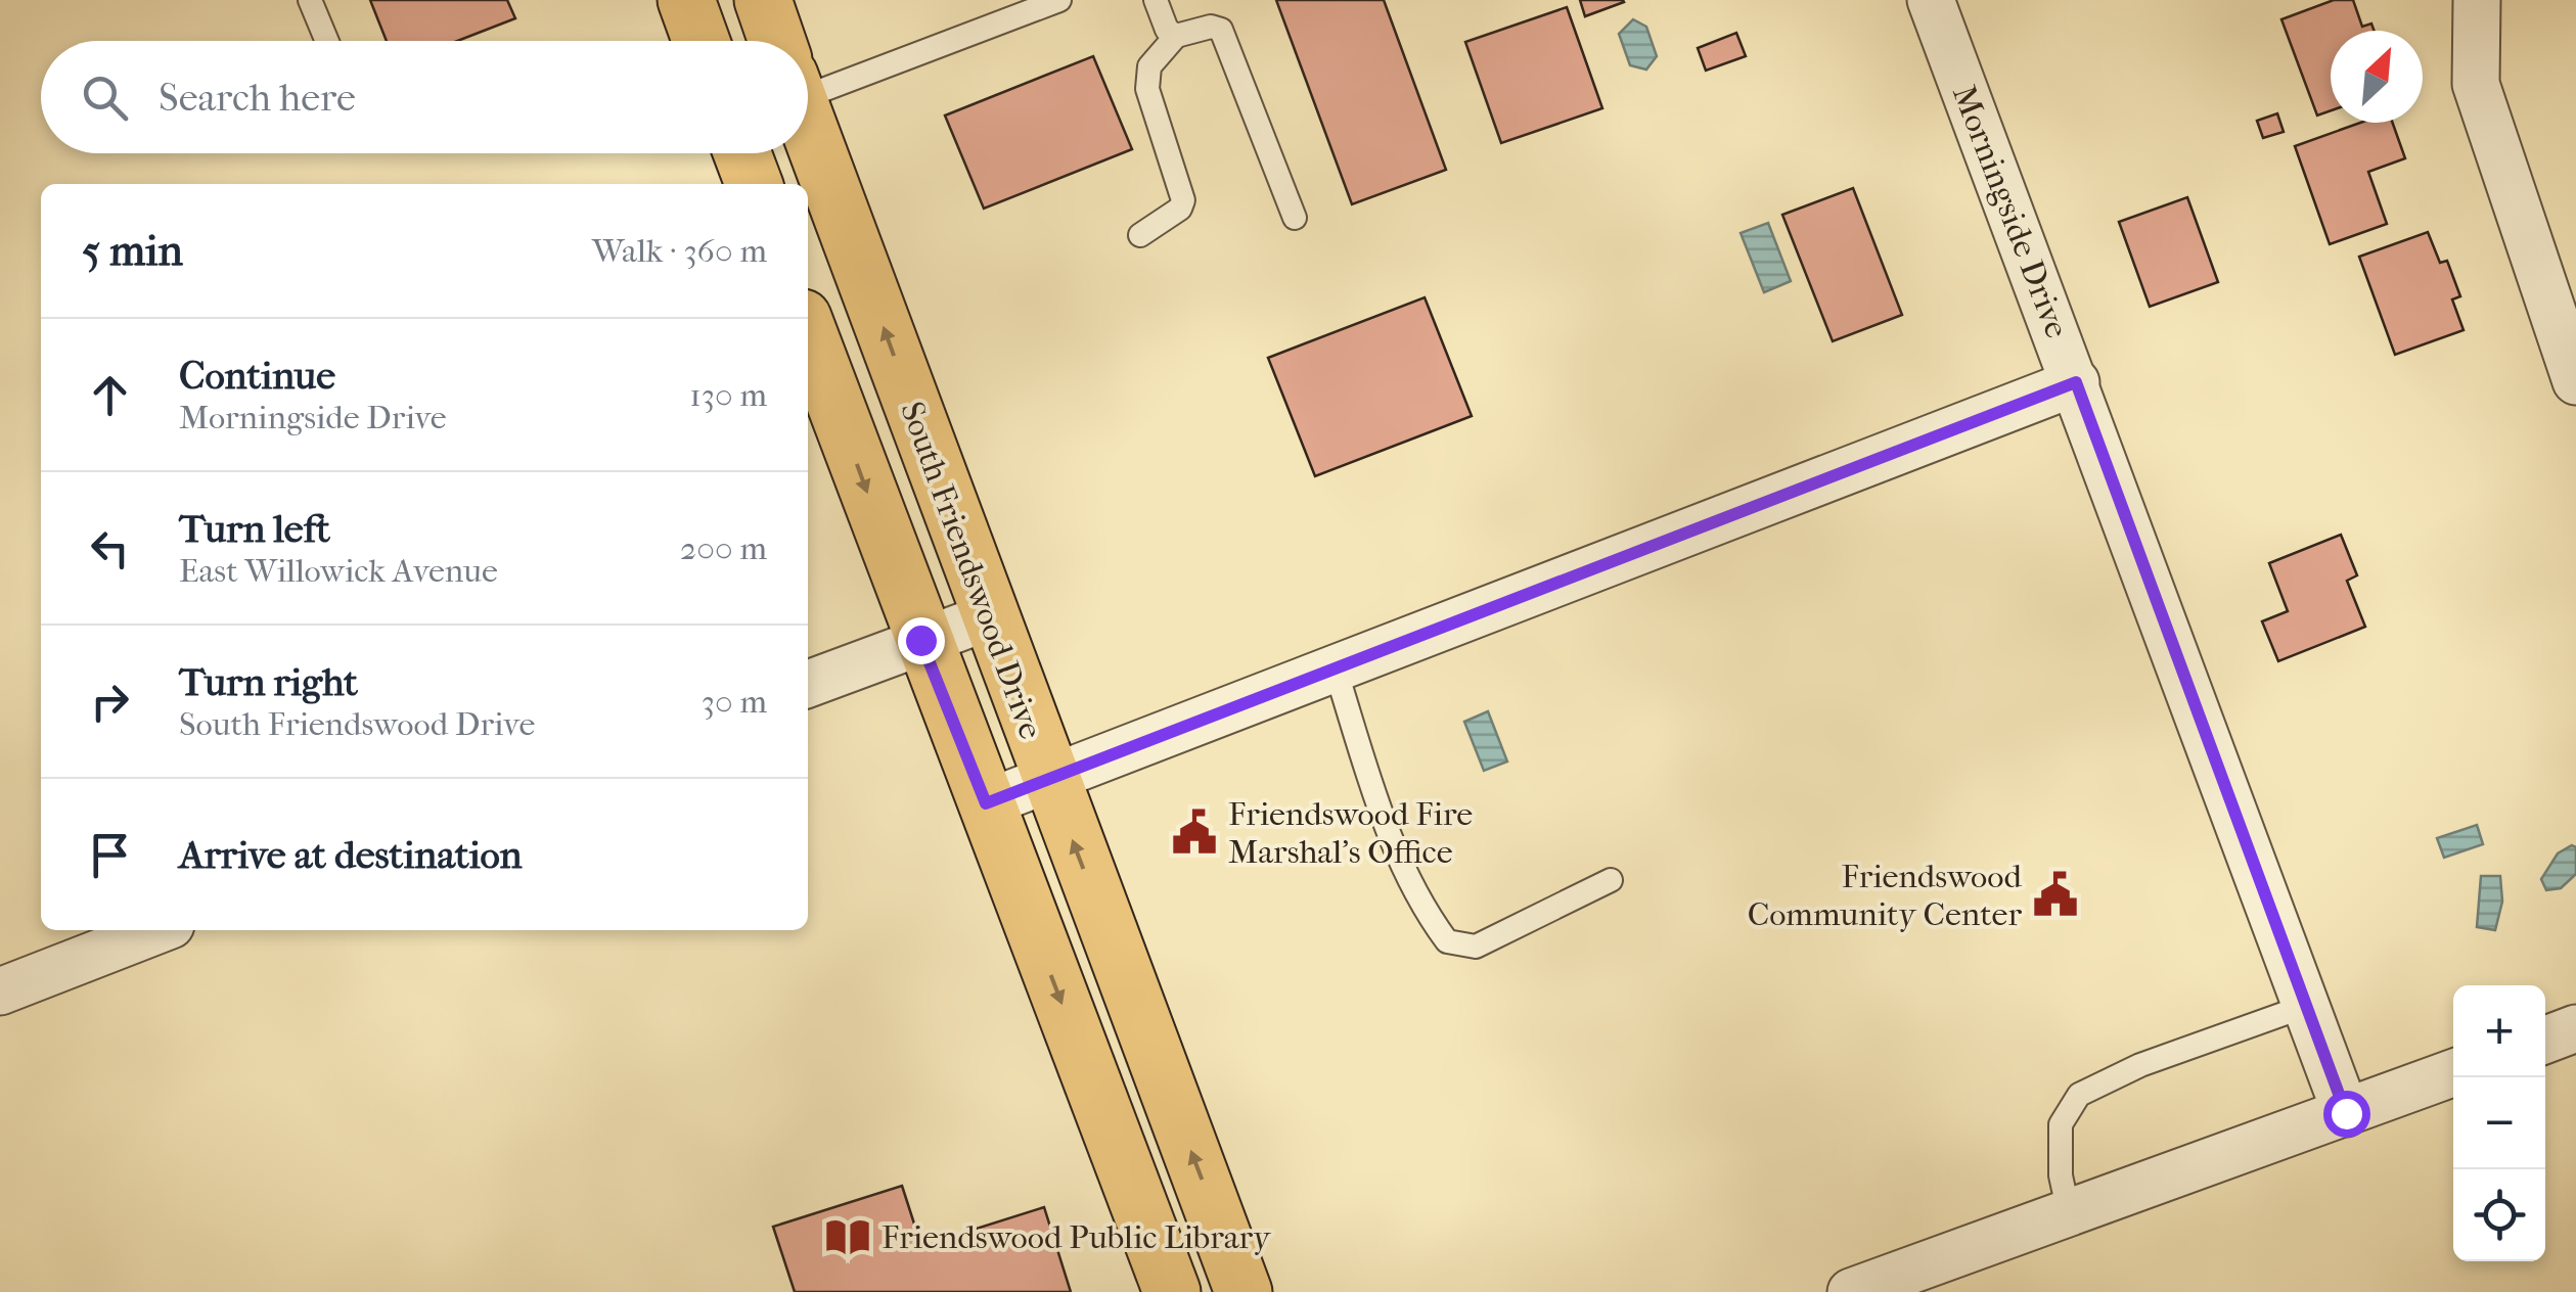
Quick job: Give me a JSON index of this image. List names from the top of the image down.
{
  "streets": {
    "main road": ["South Friendswood Drive"],
    "street": ["Morningside Drive"]
  },
  "places": {
    "public building": ["Friendswood Fire Marshal's Office", "Friendswood Community Center"],
    "library": ["Friendswood Public Library"]
  },
  "north": "top right",
  "page": {
    "search": "Search here",
    "heading": ["5 min", "Walk · 360 m"],
    "list": [
      ["Continue", "Morningside Drive", "130 m"],
      ["Turn left", "East Willowick Avenue", "200 m"],
      ["Turn right", "South Friendswood Drive", "30 m"],
      "Arrive at destination"
    ],
    "map_buttons": ["+", "−"]
  }
}
